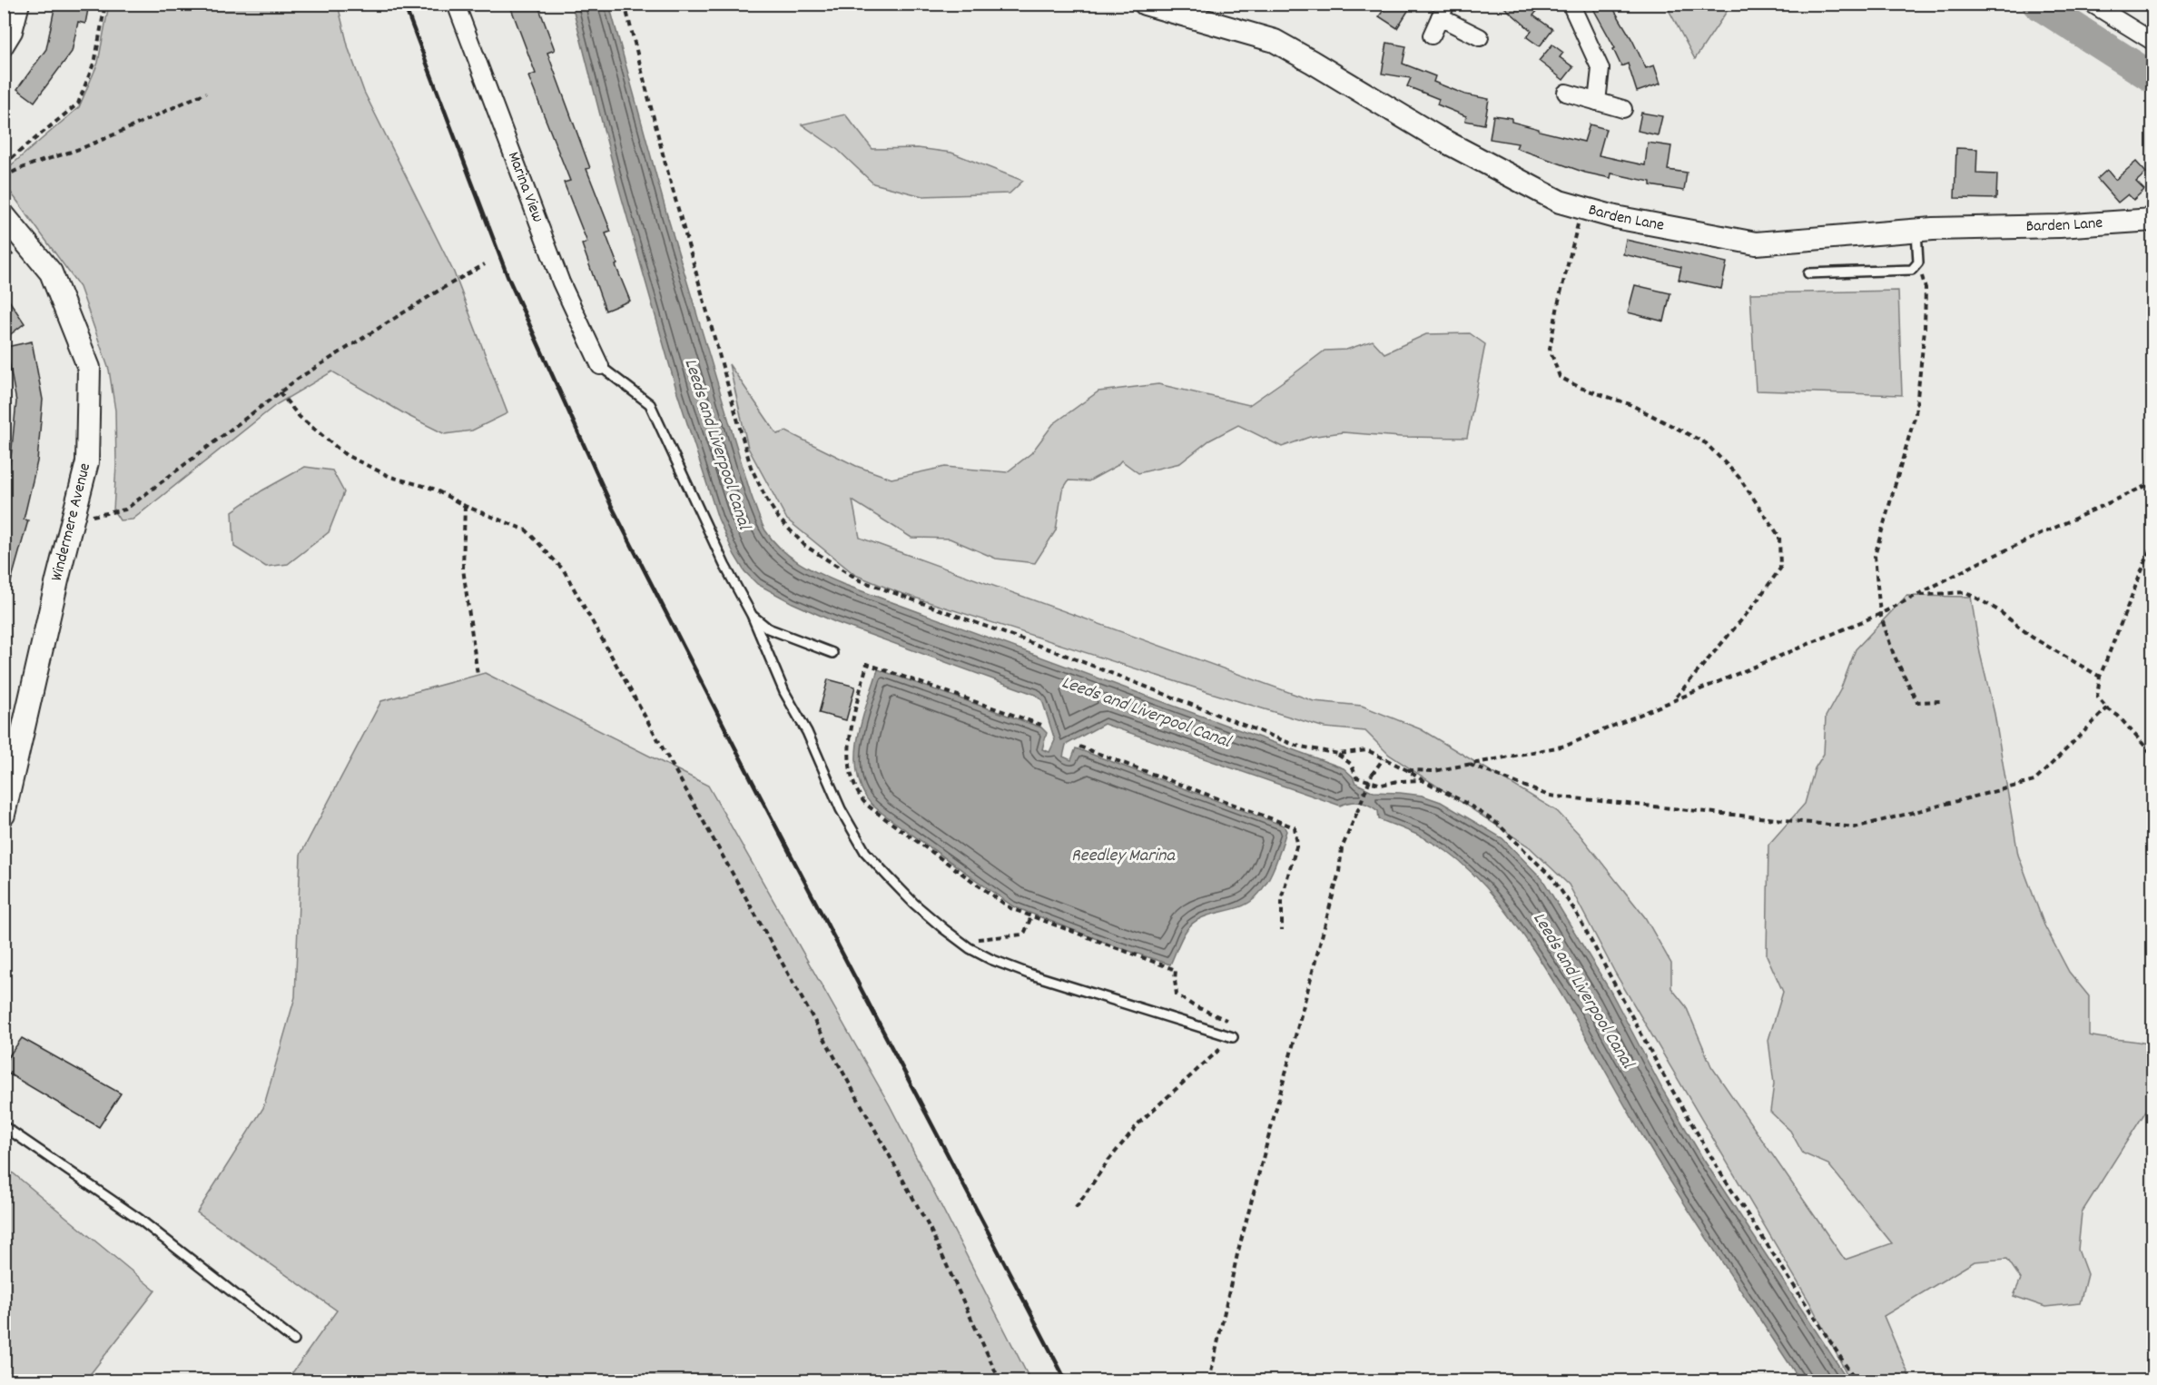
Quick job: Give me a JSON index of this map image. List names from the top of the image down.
{
  "streets": {
    "street": ["Marina View", "Barden Lane", "Windermere Avenue"]
  },
  "water": ["Leeds and Liverpool Canal", "Reedley Marina"]
}
